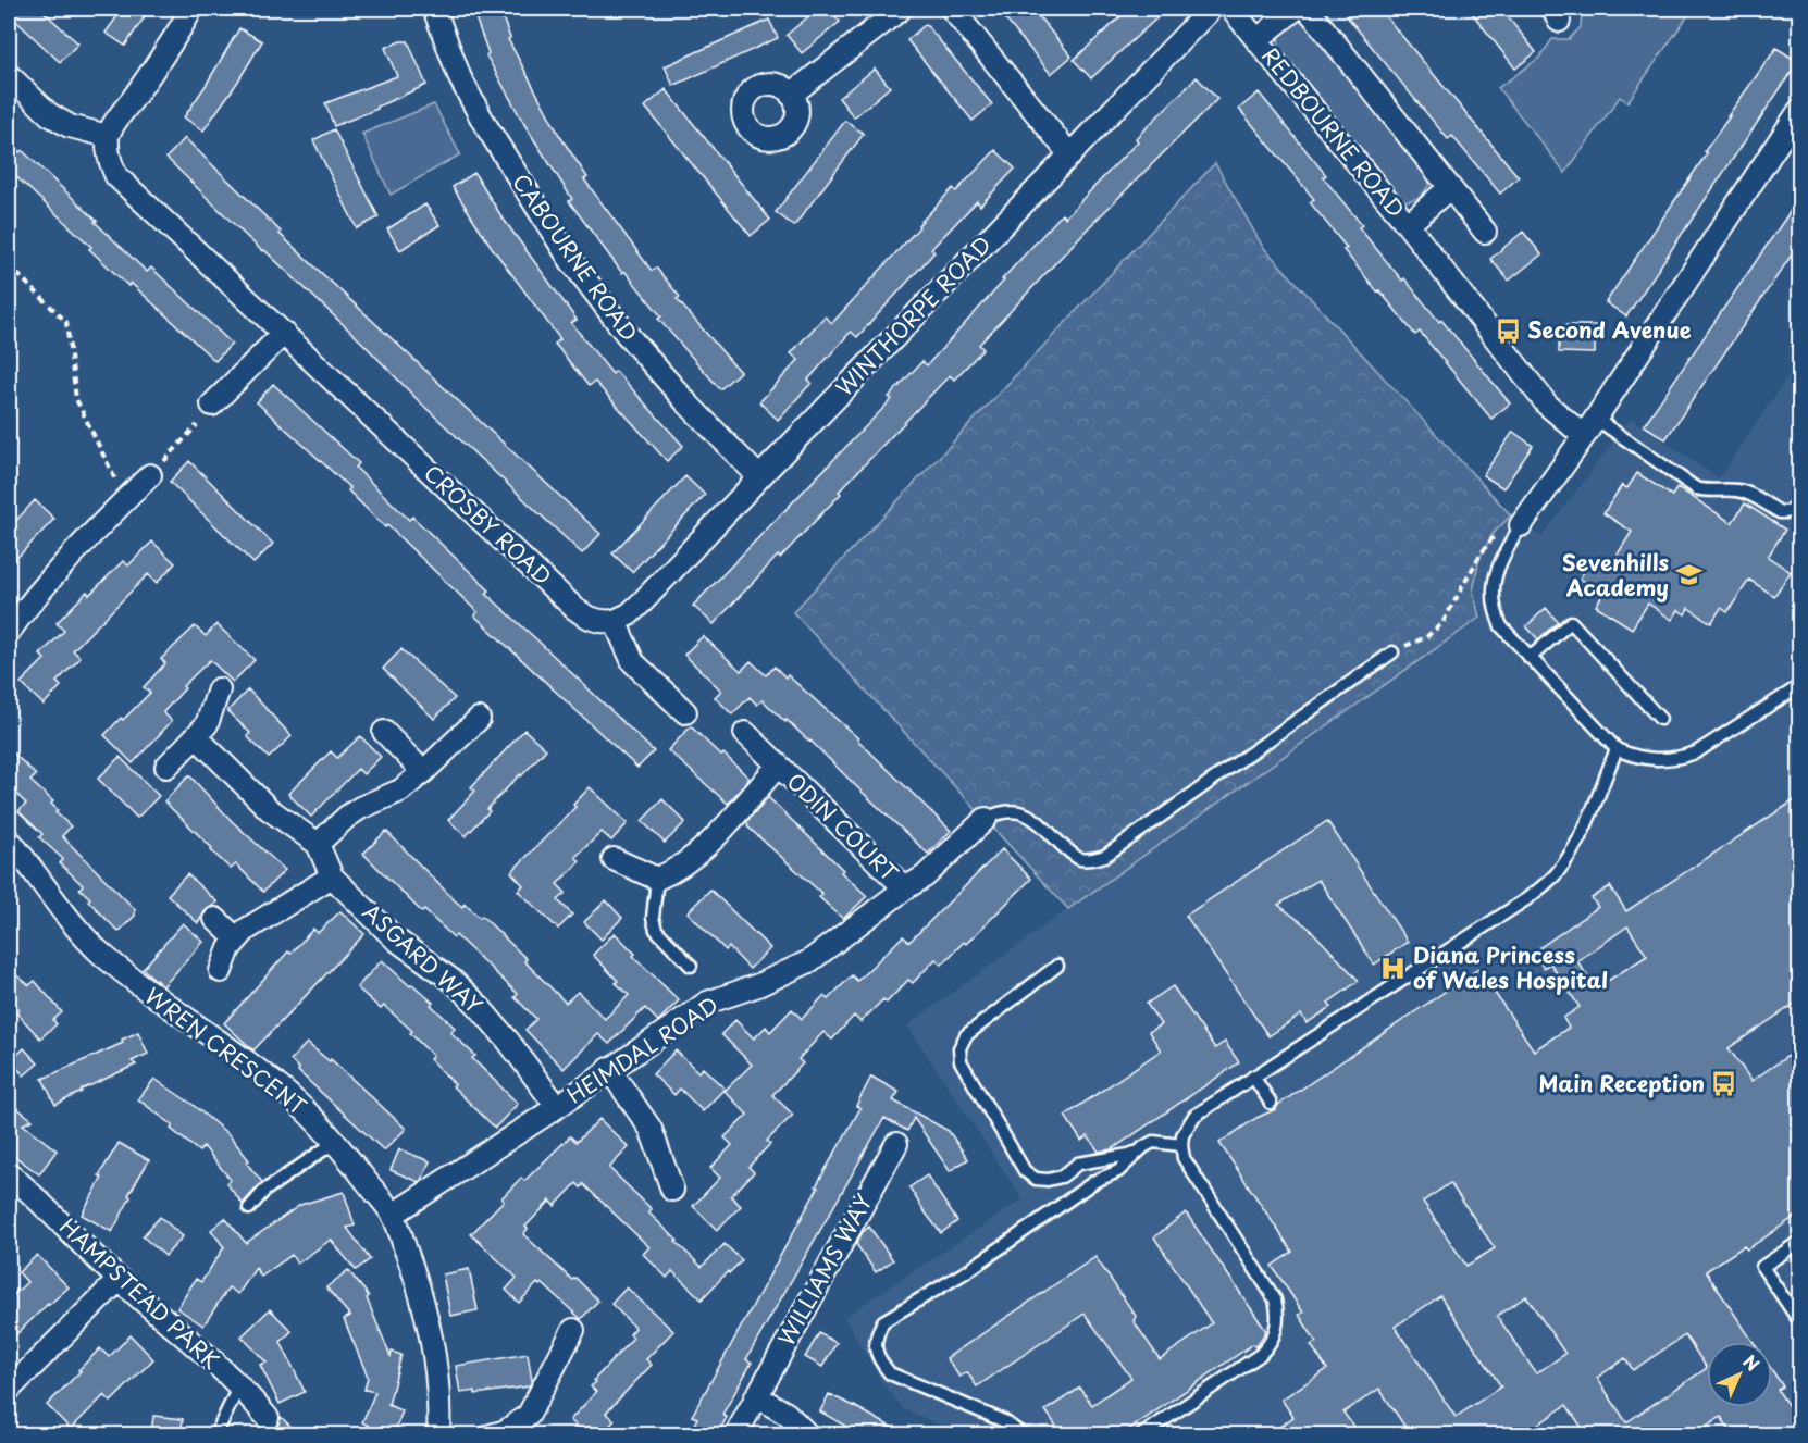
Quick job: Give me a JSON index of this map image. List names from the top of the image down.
{
  "streets": {
    "street": [
      "REDBOURNE ROAD",
      "CABOURNE ROAD",
      "WINTHORPE ROAD",
      "CROSBY ROAD",
      "ODIN COURT",
      "ASGARD WAY",
      "HEIMDAL ROAD",
      "WREN CRESCENT",
      "WILLIAMS WAY",
      "HAMPSTEAD PARK"
    ]
  },
  "crossings": [
    ["CABOURNE ROAD", "WINTHORPE ROAD"],
    ["WINTHORPE ROAD", "CROSBY ROAD"],
    ["ODIN COURT", "HEIMDAL ROAD"],
    ["ASGARD WAY", "HEIMDAL ROAD"],
    ["HEIMDAL ROAD", "WREN CRESCENT"]
  ],
  "places": {
    "bus stop": ["Second Avenue", "Main Reception"],
    "school or university": ["Sevenhills Academy"],
    "hospital": ["Diana Princess of Wales Hospital"]
  },
  "north": "top right"
}
